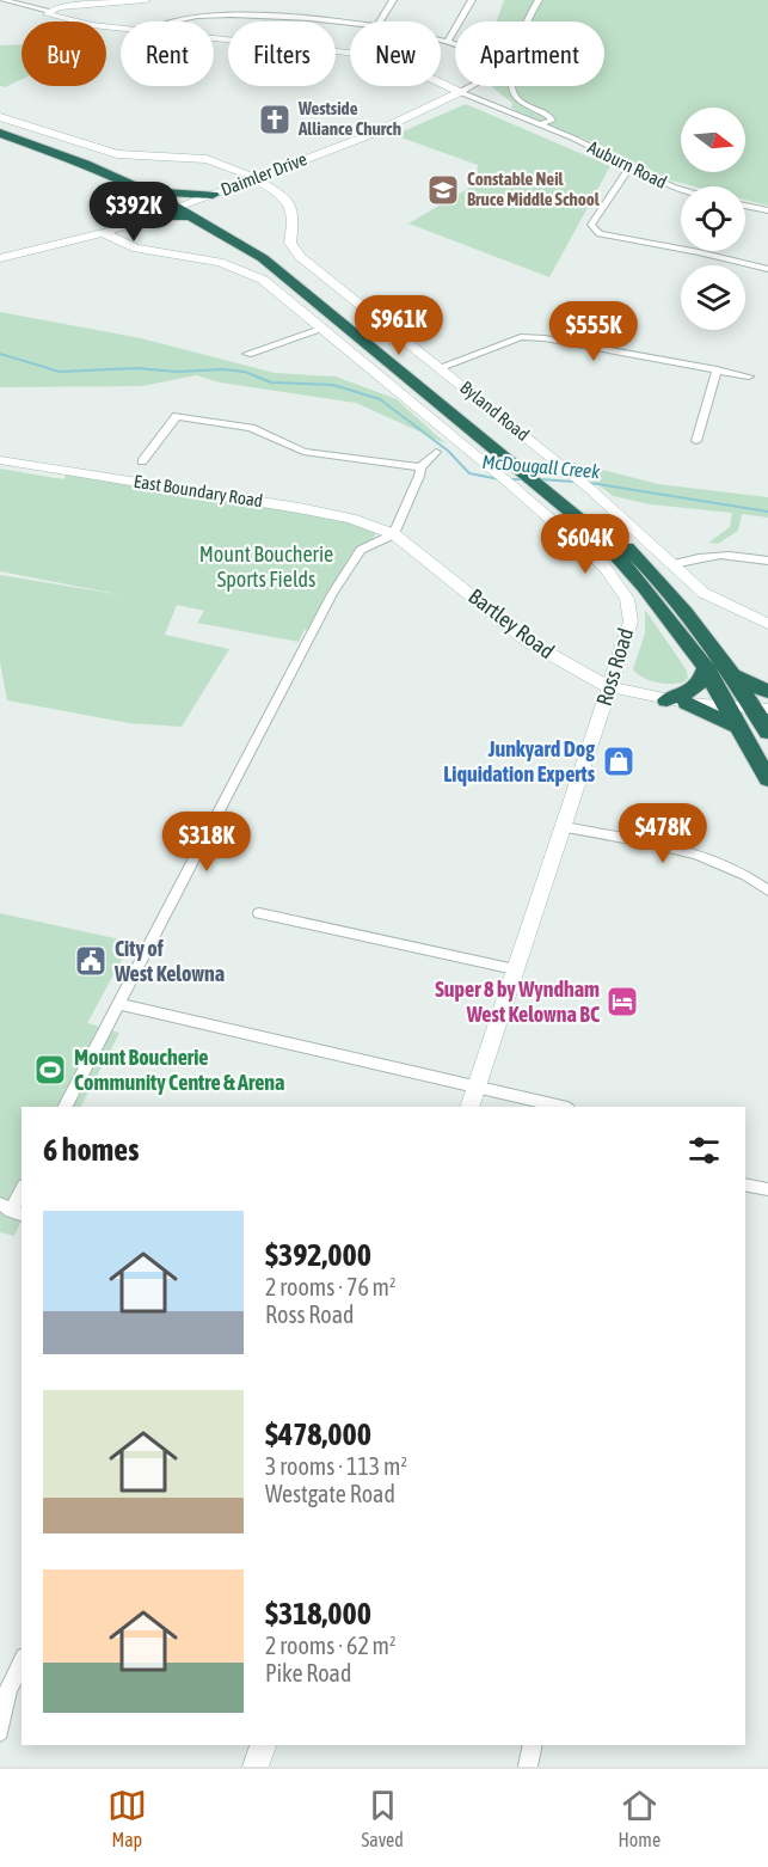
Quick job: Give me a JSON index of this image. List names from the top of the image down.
{
  "streets": {
    "street": [
      "Auburn Road",
      "Daimler Drive",
      "Byland Road",
      "East Boundary Road",
      "Bartley Road",
      "Ross Road"
    ]
  },
  "crossings": [
    ["Auburn Road", "Daimler Drive"],
    ["East Boundary Road", "Bartley Road"],
    ["Bartley Road", "Ross Road"]
  ],
  "water": ["McDougall Creek"],
  "parks": ["Mount Boucherie Sports Fields"],
  "places": {
    "church": ["Westside Alliance Church"],
    "school or university": ["Constable Neil Bruce Middle School"],
    "shop": ["Junkyard Dog Liquidation Experts"],
    "public building": ["City of West Kelowna"],
    "hotel": ["Super 8 by Wyndham West Kelowna BC"],
    "sports": ["Mount Boucherie Community Centre & Arena"]
  },
  "north": "right",
  "page": {
    "chip": [
      "Buy",
      "Rent",
      "Filters",
      "New",
      "Apartment"
    ],
    "price": [
      "$392K",
      "$961K",
      "$555K",
      "$604K",
      "$478K",
      "$318K"
    ],
    "heading": "6 homes",
    "list": [
      {
        "name": "$392,000",
        "note": "2 rooms · 76 m² · Ross Road"
      },
      {
        "name": "$478,000",
        "note": "3 rooms · 113 m² · Westgate Road"
      },
      {
        "name": "$318,000",
        "note": "2 rooms · 62 m² · Pike Road"
      }
    ],
    "tabs": ["Map", "Saved", "Home"]
  }
}
